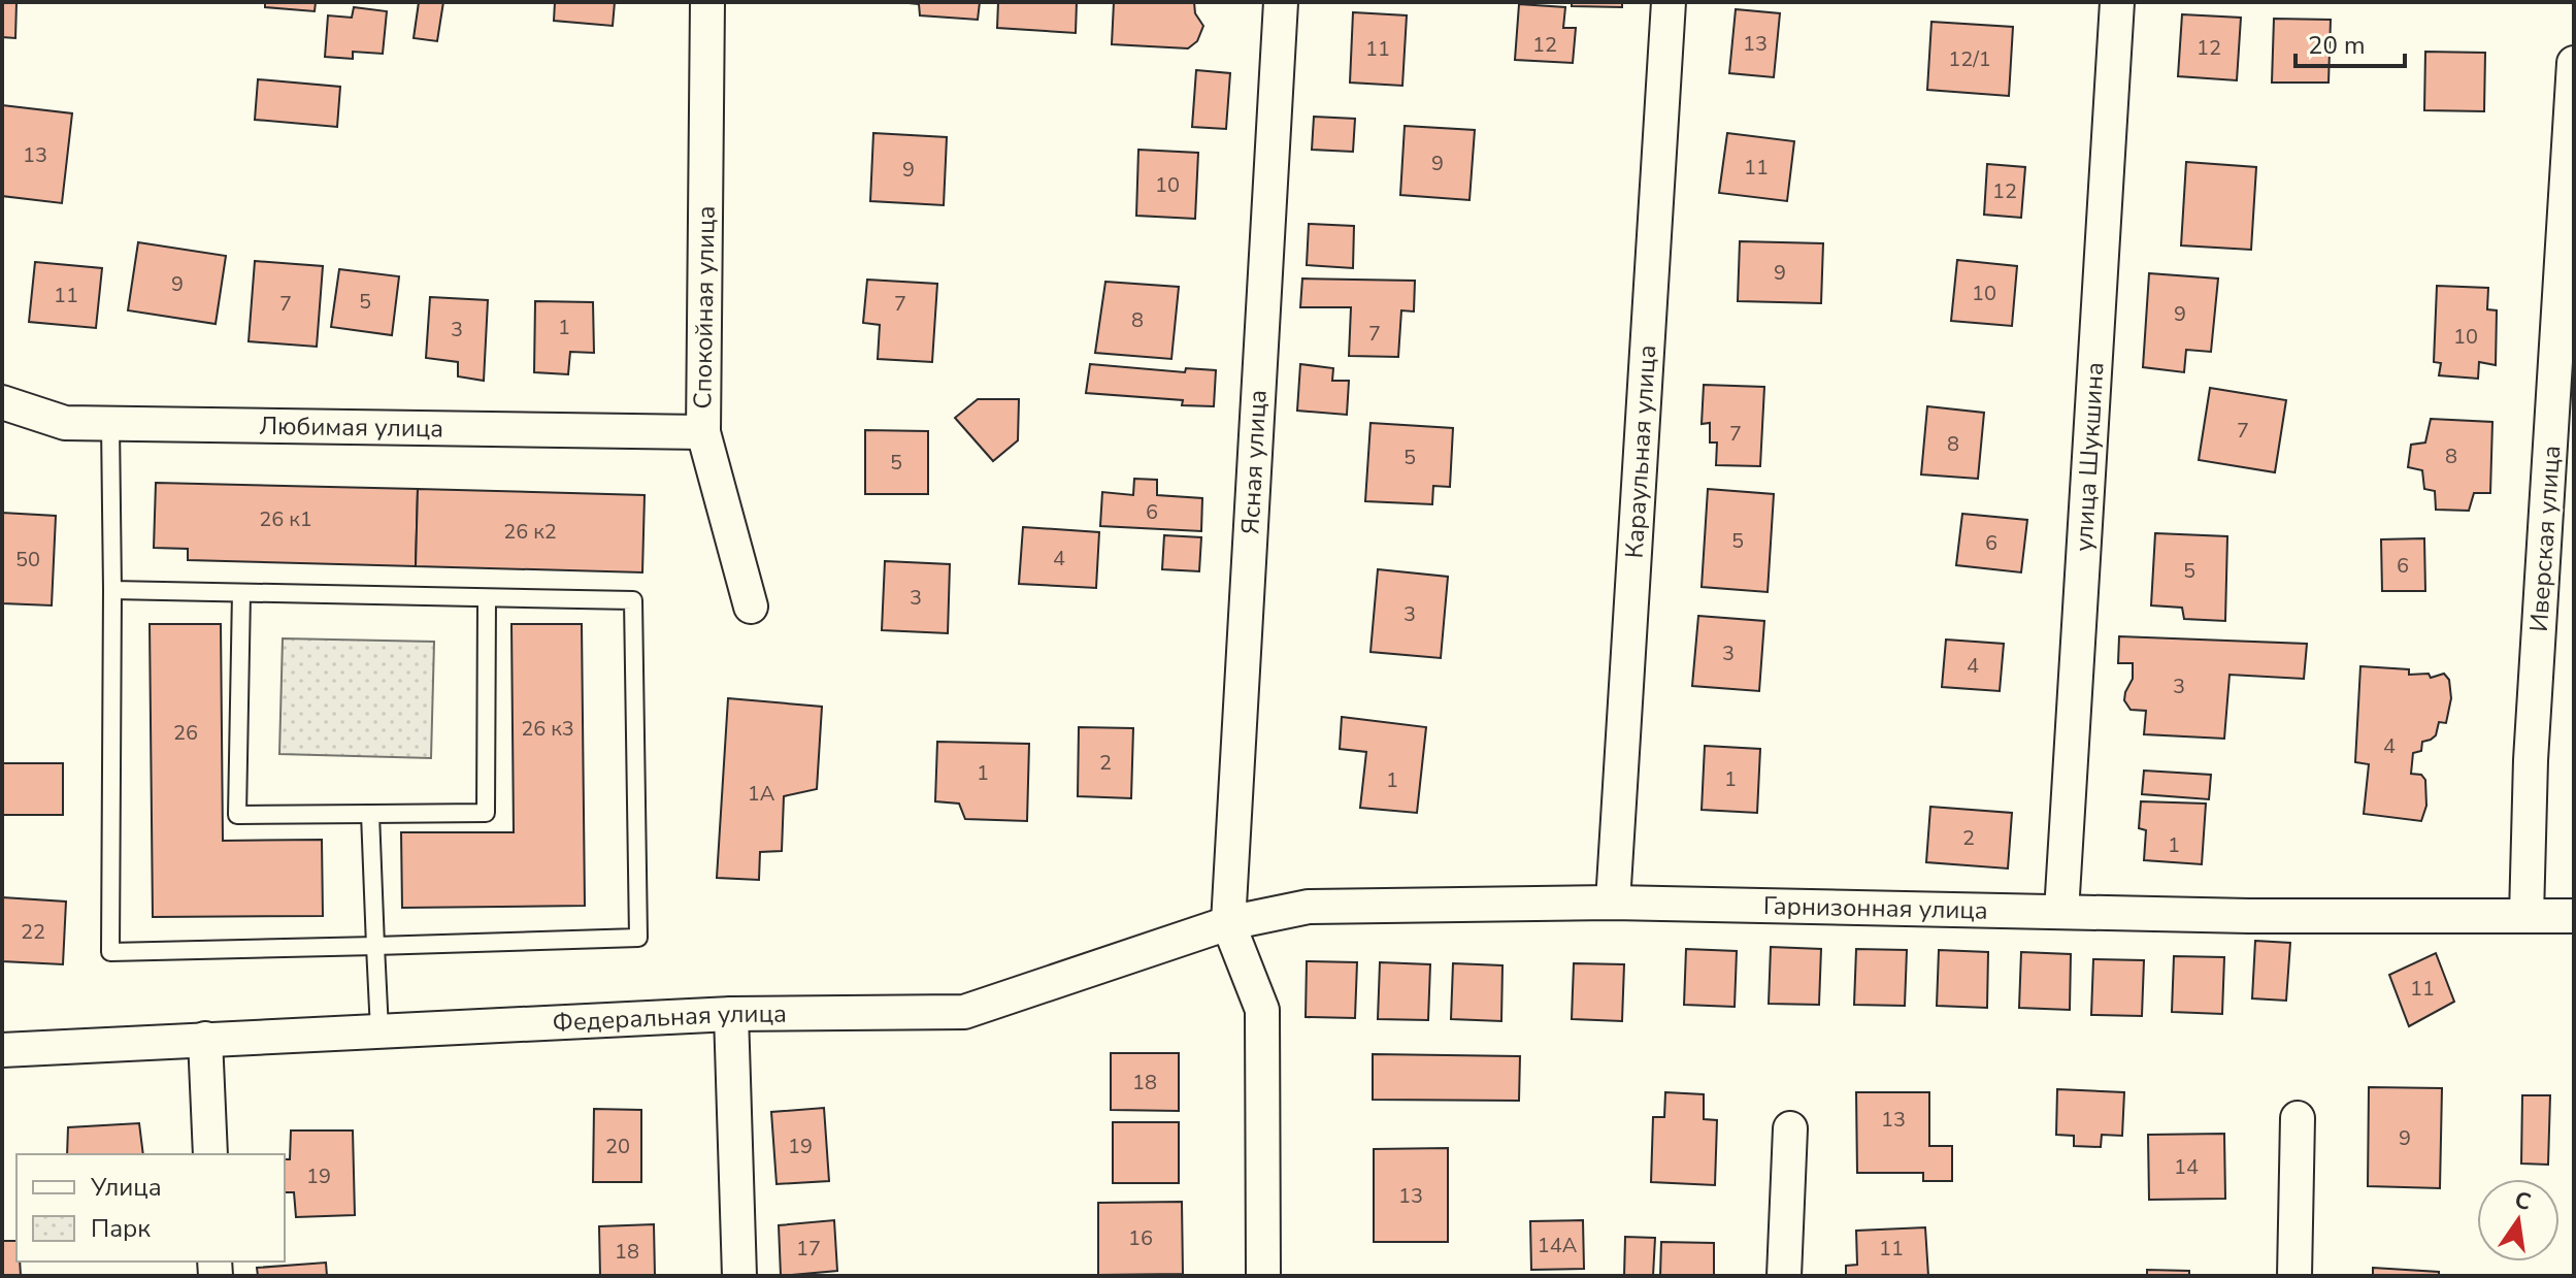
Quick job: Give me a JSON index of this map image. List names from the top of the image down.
{
  "streets": {
    "street": [
      "Спокойная улица",
      "Любимая улица",
      "Караульная улица",
      "улица Шукшина",
      "Ясная улица",
      "Иверская улица",
      "Гарнизонная улица",
      "Федеральная улица"
    ]
  },
  "crossings": [
    ["Спокойная улица", "Любимая улица"],
    ["Караульная улица", "Гарнизонная улица"],
    ["улица Шукшина", "Гарнизонная улица"],
    ["Ясная улица", "Гарнизонная улица"],
    ["Ясная улица", "Федеральная улица"],
    ["Иверская улица", "Гарнизонная улица"],
    ["Гарнизонная улица", "Федеральная улица"]
  ],
  "house_numbers": [
    "13",
    "12",
    "12",
    "11",
    "12/1",
    "13",
    "9",
    "11",
    "9",
    "10",
    "12",
    "9",
    "9",
    "10",
    "11",
    "5",
    "7",
    "7",
    "9",
    "8",
    "1",
    "3",
    "7",
    "10",
    "7",
    "7",
    "8",
    "8",
    "5",
    "5",
    "6",
    "26 к1",
    "26 к2",
    "5",
    "6",
    "4",
    "50",
    "6",
    "5",
    "3",
    "3",
    "3",
    "4",
    "3",
    "26 к3",
    "26",
    "4",
    "2",
    "1",
    "1",
    "1",
    "1А",
    "2",
    "1",
    "22",
    "11",
    "18",
    "13",
    "9",
    "20",
    "19",
    "14",
    "19",
    "13",
    "16",
    "14А",
    "17",
    "11",
    "18"
  ],
  "legend": ["Улица", "Парк"],
  "scale_bar": "20 m",
  "north": "top"
}
